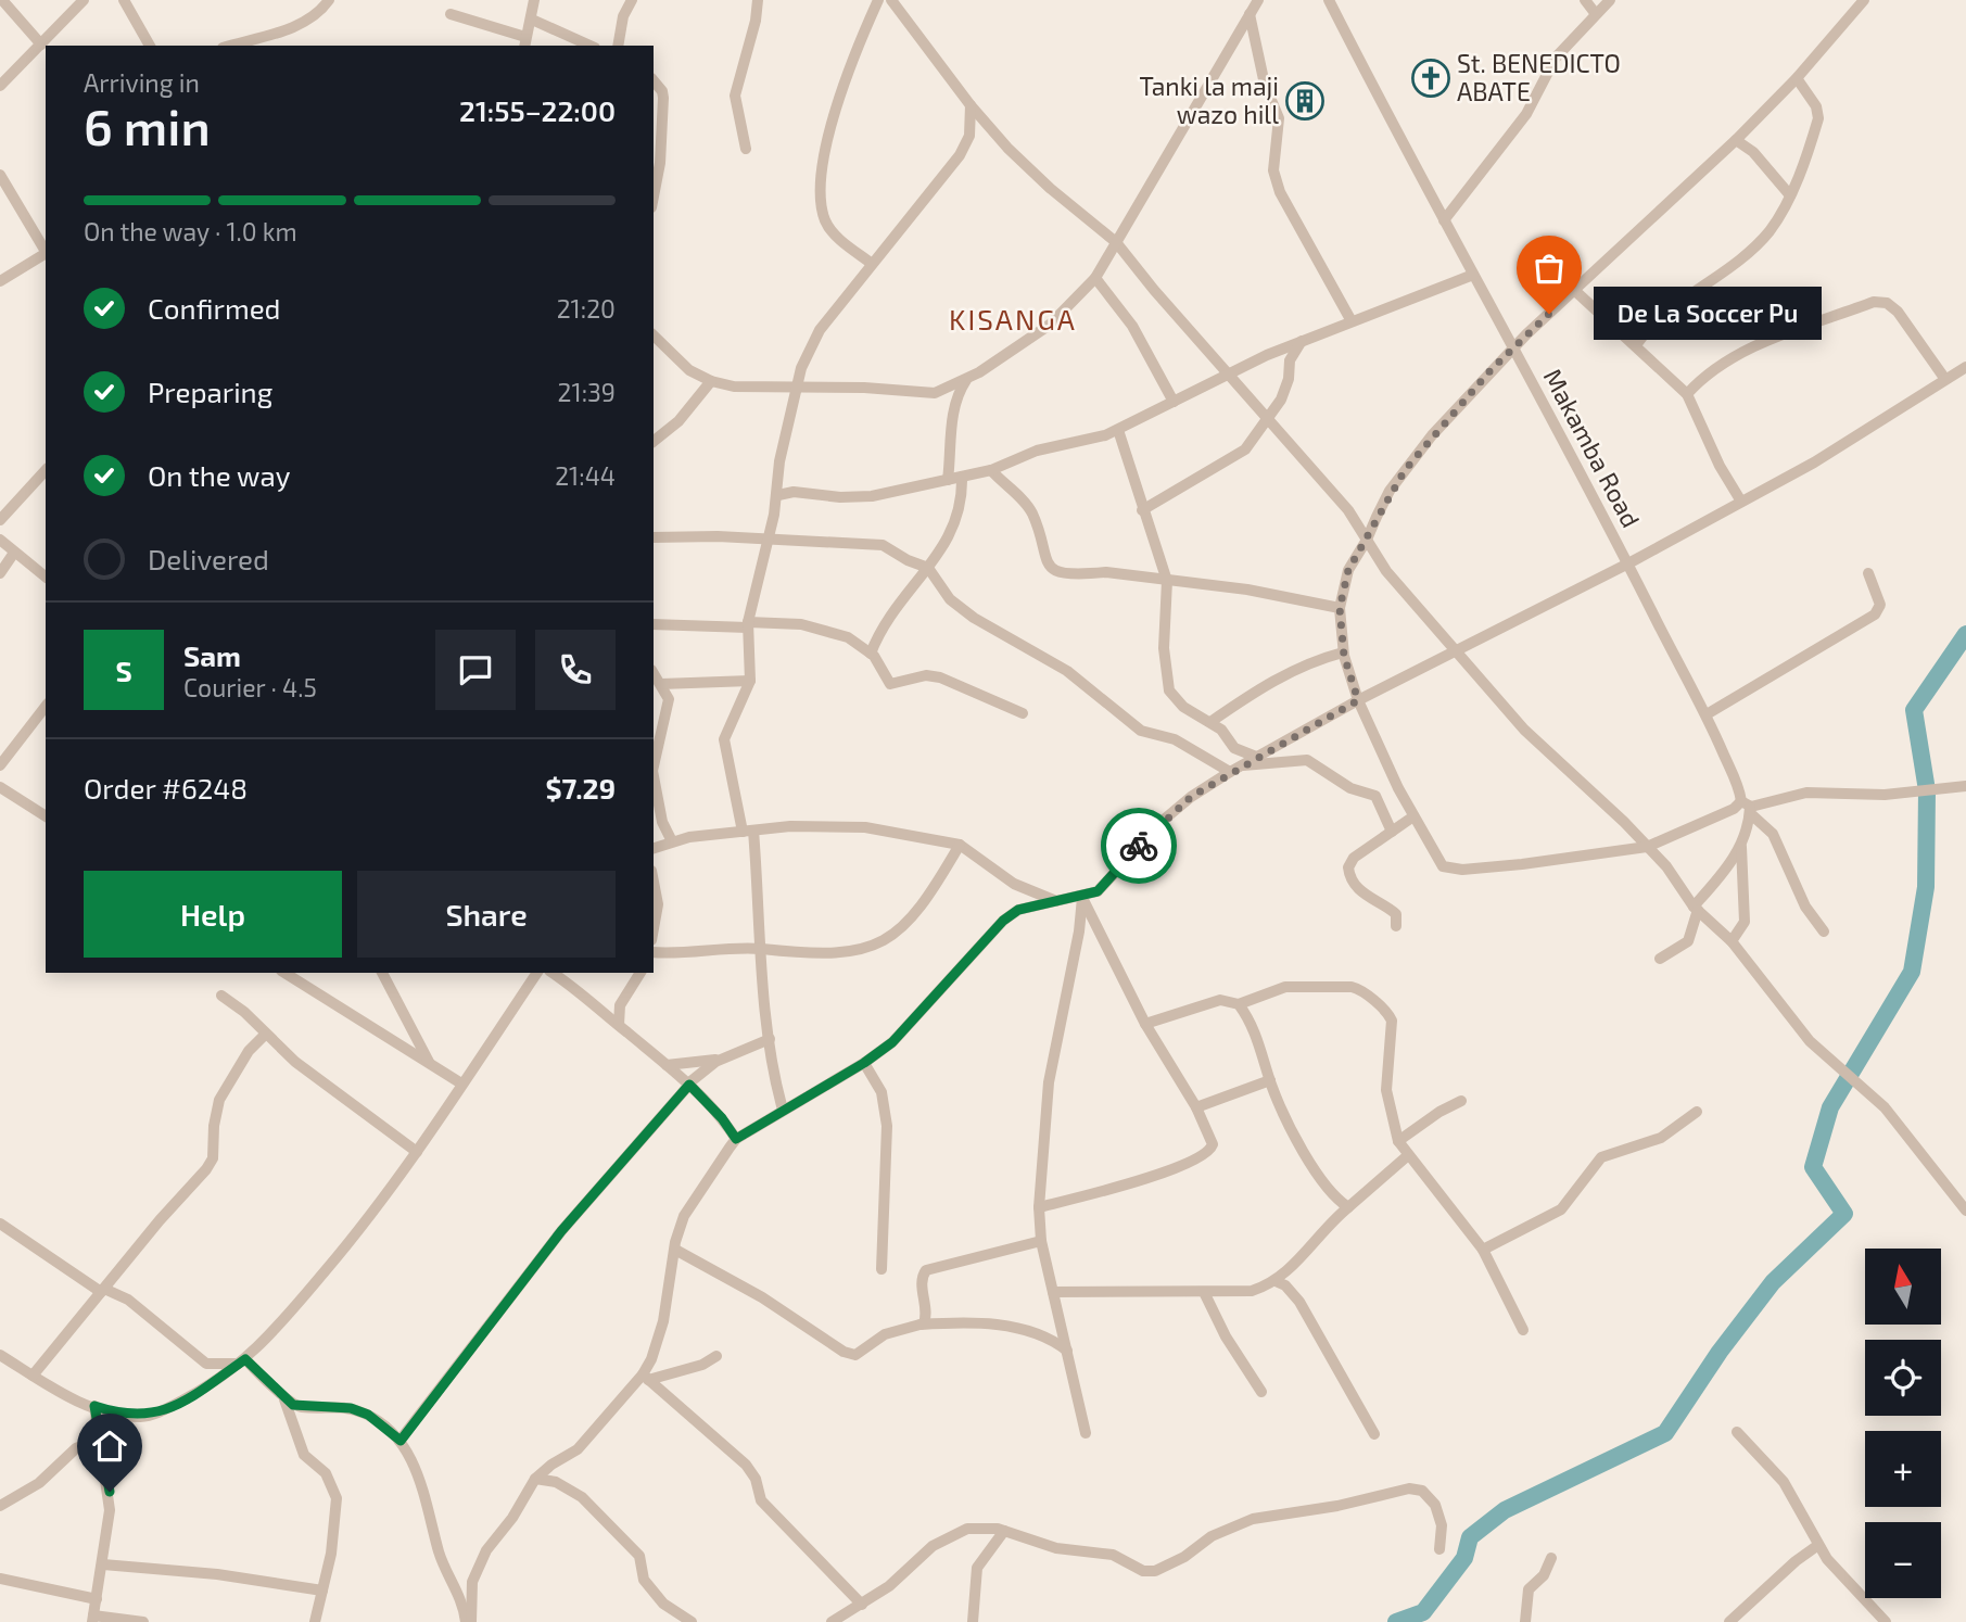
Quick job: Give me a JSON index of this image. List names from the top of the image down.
{
  "streets": {
    "street": ["Makamba Road"]
  },
  "districts": ["KISANGA"],
  "places": {
    "church": ["St. BENEDICTO ABATE"],
    "building": ["Tanki la maji wazo hill"],
    "other": ["De La Soccer Pu"]
  },
  "north": "top",
  "page": {
    "heading": ["6 min", "Arriving in", "21:55–22:00"],
    "panel": [
      "Sam",
      "Courier · 4.5",
      "Order #6248",
      "$7.29"
    ],
    "bar": "On the way · 1.0 km",
    "list": [
      ["Confirmed", "21:20"],
      ["Preparing", "21:39"],
      ["On the way", "21:44"],
      "Delivered"
    ],
    "bubble": "De La Soccer Pu",
    "round": "S",
    "buttons": ["Help", "Share"],
    "map_buttons": ["+", "−"]
  }
}
